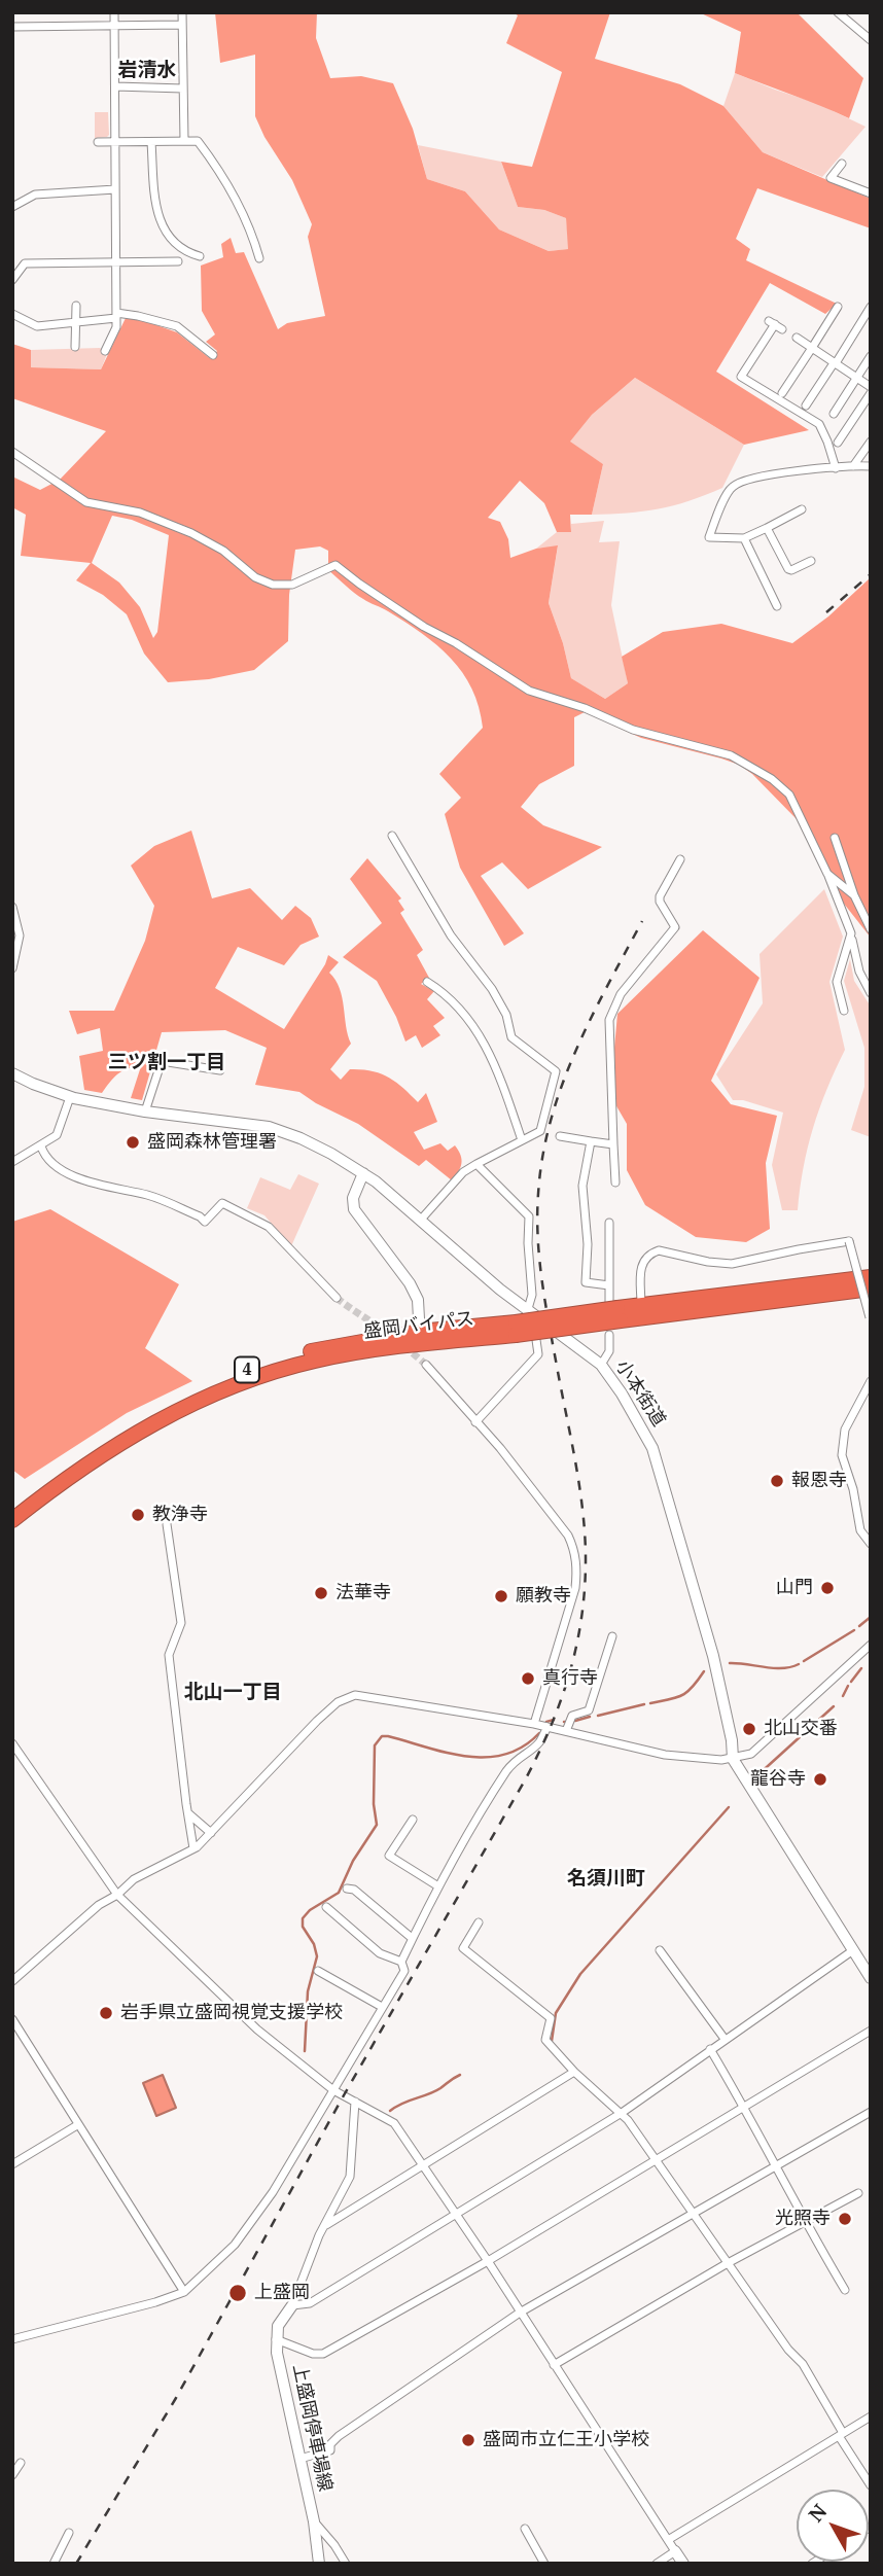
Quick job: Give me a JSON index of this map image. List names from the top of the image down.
{
  "streets": {
    "highway": ["盛岡バイパス", "4"],
    "street": ["小本街道", "上盛岡停車場線"]
  },
  "districts": [
    "岩清水",
    "三ツ割一丁目",
    "北山一丁目",
    "名須川町"
  ],
  "places": [
    "盛岡森林管理署",
    "報恩寺",
    "教浄寺",
    "山門",
    "法華寺",
    "願教寺",
    "真行寺",
    "北山交番",
    "龍谷寺",
    "岩手県立盛岡視覚支援学校",
    "光照寺",
    "上盛岡",
    "盛岡市立仁王小学校"
  ],
  "north": "top left"
}
